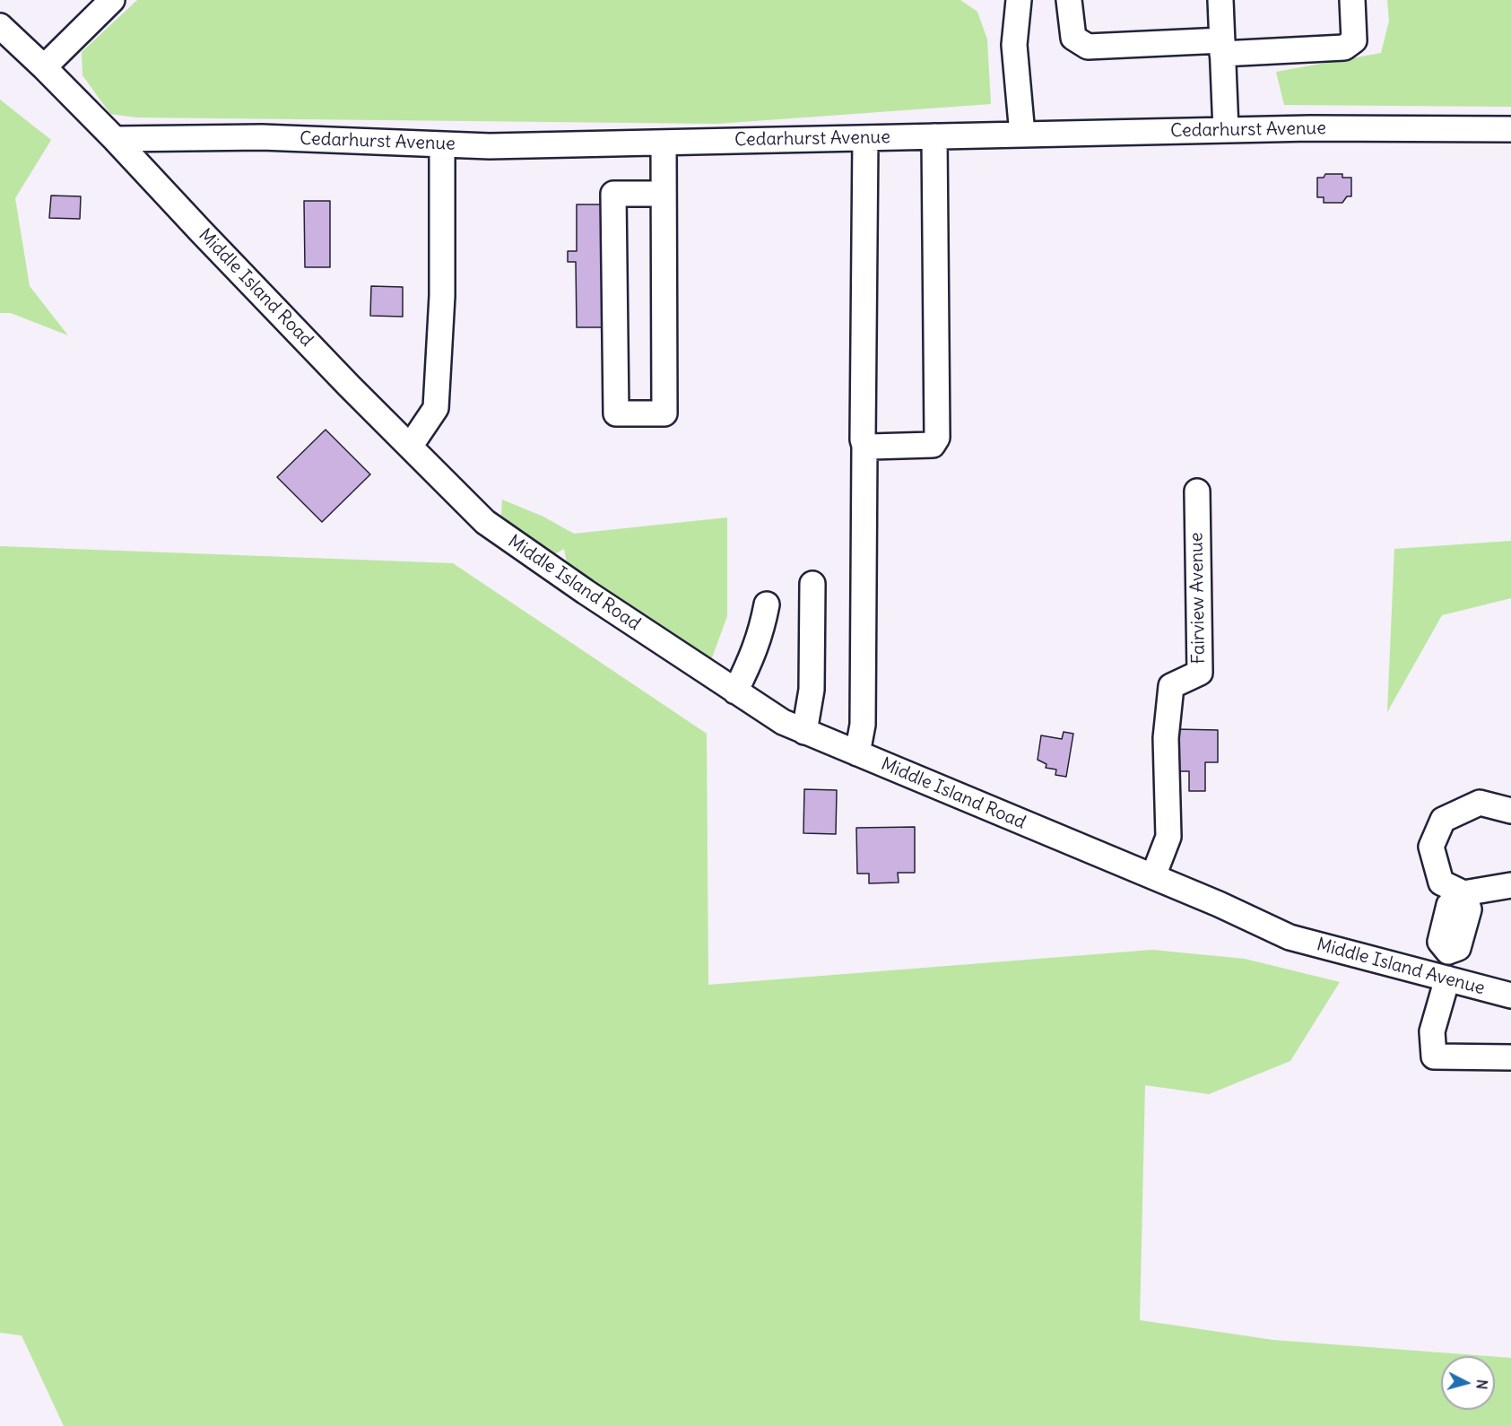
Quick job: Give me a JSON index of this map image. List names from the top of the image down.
{
  "streets": {
    "street": [
      "Cedarhurst Avenue",
      "Middle Island Road",
      "Fairview Avenue",
      "Middle Island Avenue"
    ]
  },
  "crossings": [
    ["Cedarhurst Avenue", "Middle Island Road"],
    ["Middle Island Road", "Fairview Avenue"],
    ["Middle Island Road", "Middle Island Avenue"]
  ],
  "north": "right"
}
